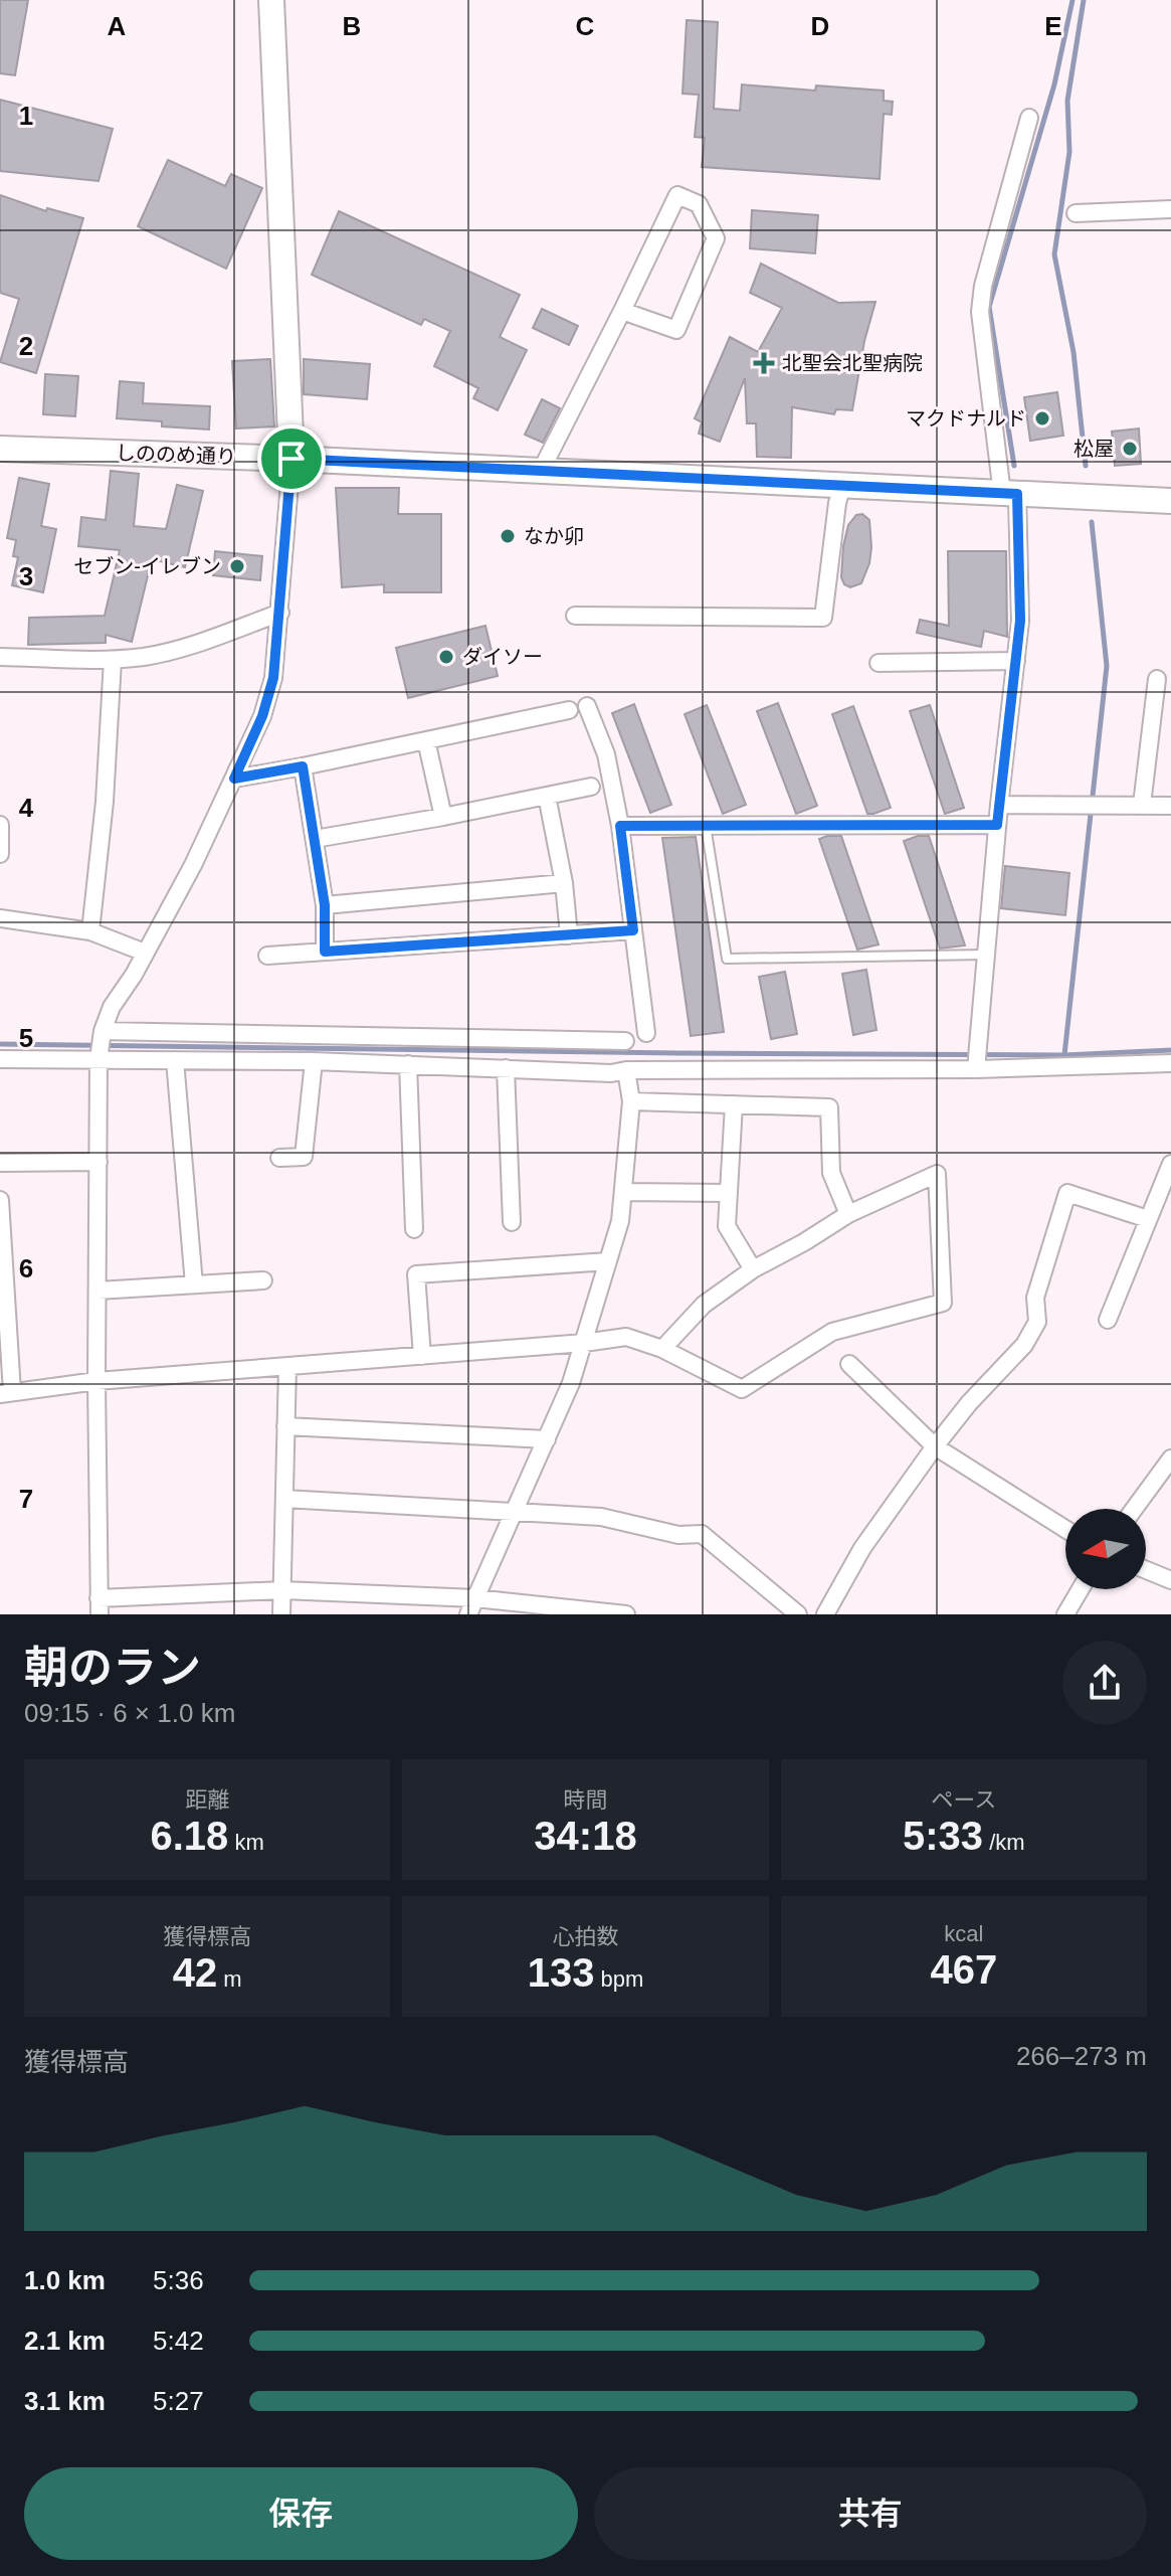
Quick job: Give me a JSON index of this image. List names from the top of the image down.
{
  "streets": {
    "main road": ["しののめ通り"]
  },
  "places": {
    "health": ["北聖会北聖病院"],
    "other": [
      "マクドナルド",
      "松屋",
      "なか卯",
      "セブン-イレブン",
      "ダイソー"
    ]
  },
  "north": "left",
  "page": {
    "heading": ["朝のラン", "09:15 · 6 × 1.0 km"],
    "stats": [
      ["距離", "6.18 km"],
      ["時間", "34:18"],
      ["ペース", "5:33 /km"],
      ["獲得標高", "42 m"],
      ["心拍数", "133 bpm"],
      ["kcal", "467"]
    ],
    "chart": ["獲得標高", "266–273 m"],
    "list": [
      {
        "name": "1.0 km",
        "note": "5:36"
      },
      {
        "name": "2.1 km",
        "note": "5:42"
      },
      {
        "name": "3.1 km",
        "note": "5:27"
      }
    ],
    "buttons": ["保存", "共有"]
  },
  "grid": {
    "columns": [
      "A",
      "B",
      "C",
      "D",
      "E"
    ],
    "rows": [
      "1",
      "2",
      "3",
      "4",
      "5",
      "6",
      "7"
    ]
  }
}
